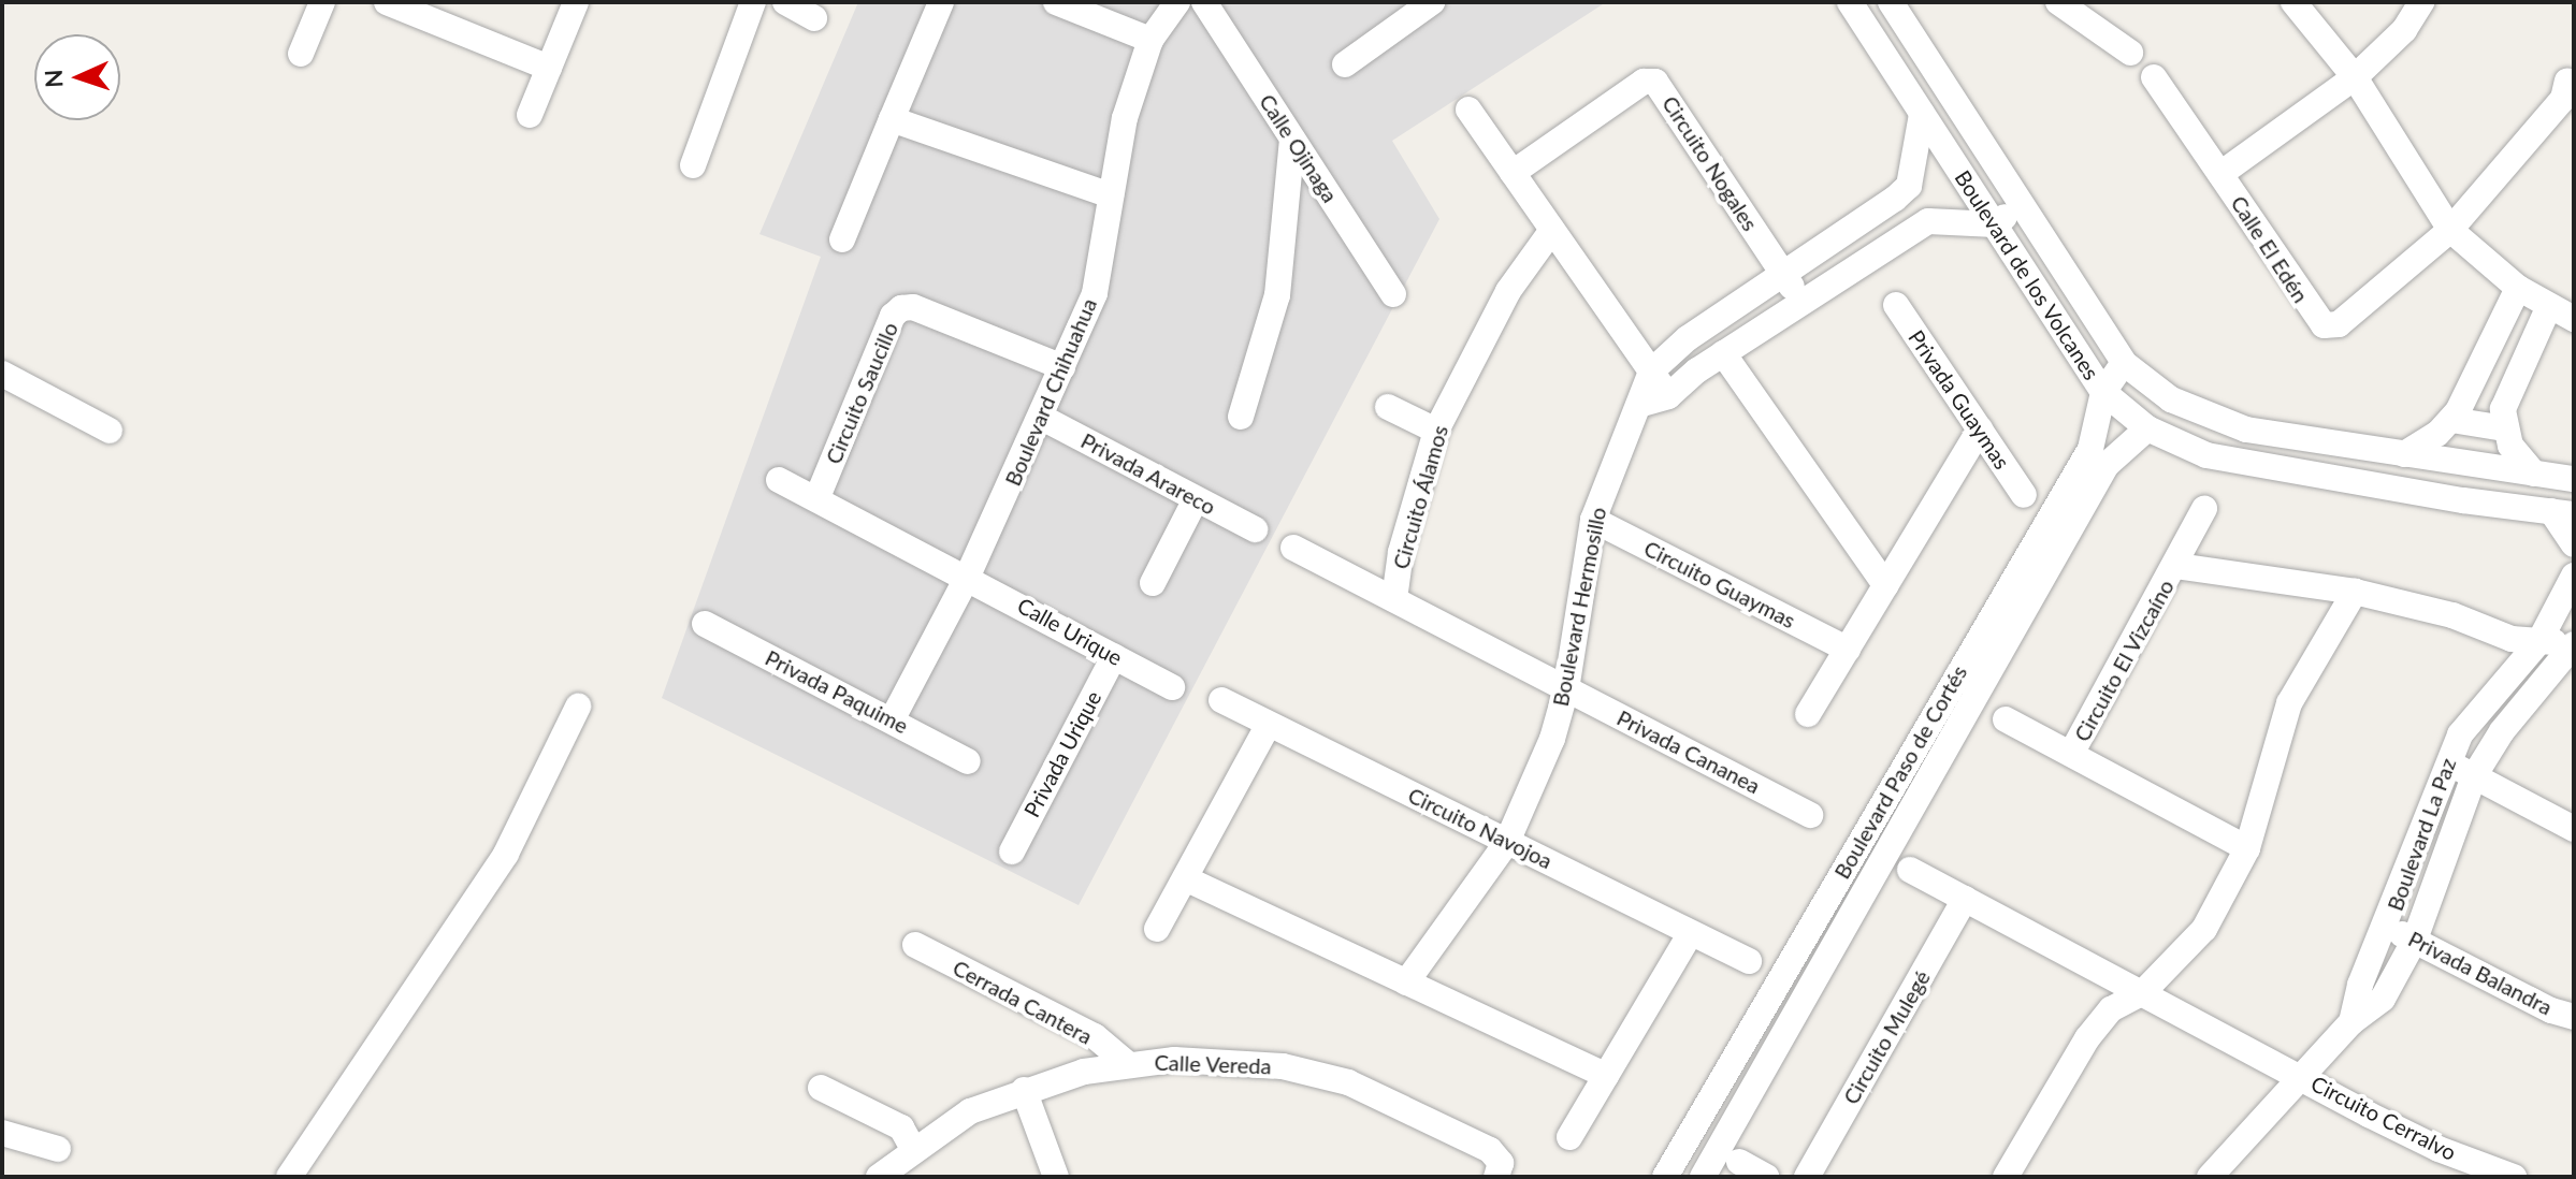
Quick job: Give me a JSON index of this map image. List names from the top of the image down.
{
  "streets": {
    "street": [
      "Calle Ojinaga",
      "Circuito Nogales",
      "Calle El Edén",
      "Boulevard de los Volcanes",
      "Boulevard Chihuahua",
      "Circuito Saucillo",
      "Privada Guaymas",
      "Privada Arareco",
      "Circuito Álamos",
      "Circuito Guaymas",
      "Boulevard Hermosillo",
      "Calle Urique",
      "Circuito El Vizcaíno",
      "Privada Paquime",
      "Privada Cananea",
      "Privada Urique",
      "Boulevard Paso de Cortés",
      "Circuito Navojoa",
      "Boulevard La Paz",
      "Privada Balandra",
      "Cerrada Cantera",
      "Circuito Mulegé",
      "Calle Vereda",
      "Circuito Cerralvo"
    ]
  },
  "crossings": [
    ["Circuito Nogales", "Boulevard Hermosillo"],
    ["Boulevard de los Volcanes", "Boulevard Paso de Cortés"],
    ["Boulevard Chihuahua", "Circuito Saucillo"],
    ["Boulevard Chihuahua", "Privada Arareco"],
    ["Boulevard Chihuahua", "Calle Urique"],
    ["Boulevard Chihuahua", "Privada Paquime"],
    ["Circuito Álamos", "Boulevard Hermosillo"],
    ["Circuito Álamos", "Privada Cananea"],
    ["Circuito Guaymas", "Boulevard Hermosillo"],
    ["Boulevard Hermosillo", "Privada Cananea"],
    ["Boulevard Hermosillo", "Circuito Navojoa"],
    ["Calle Urique", "Privada Urique"],
    ["Circuito El Vizcaíno", "Boulevard La Paz"],
    ["Boulevard La Paz", "Privada Balandra"],
    ["Boulevard La Paz", "Circuito Cerralvo"],
    ["Cerrada Cantera", "Calle Vereda"]
  ],
  "north": "left"
}
